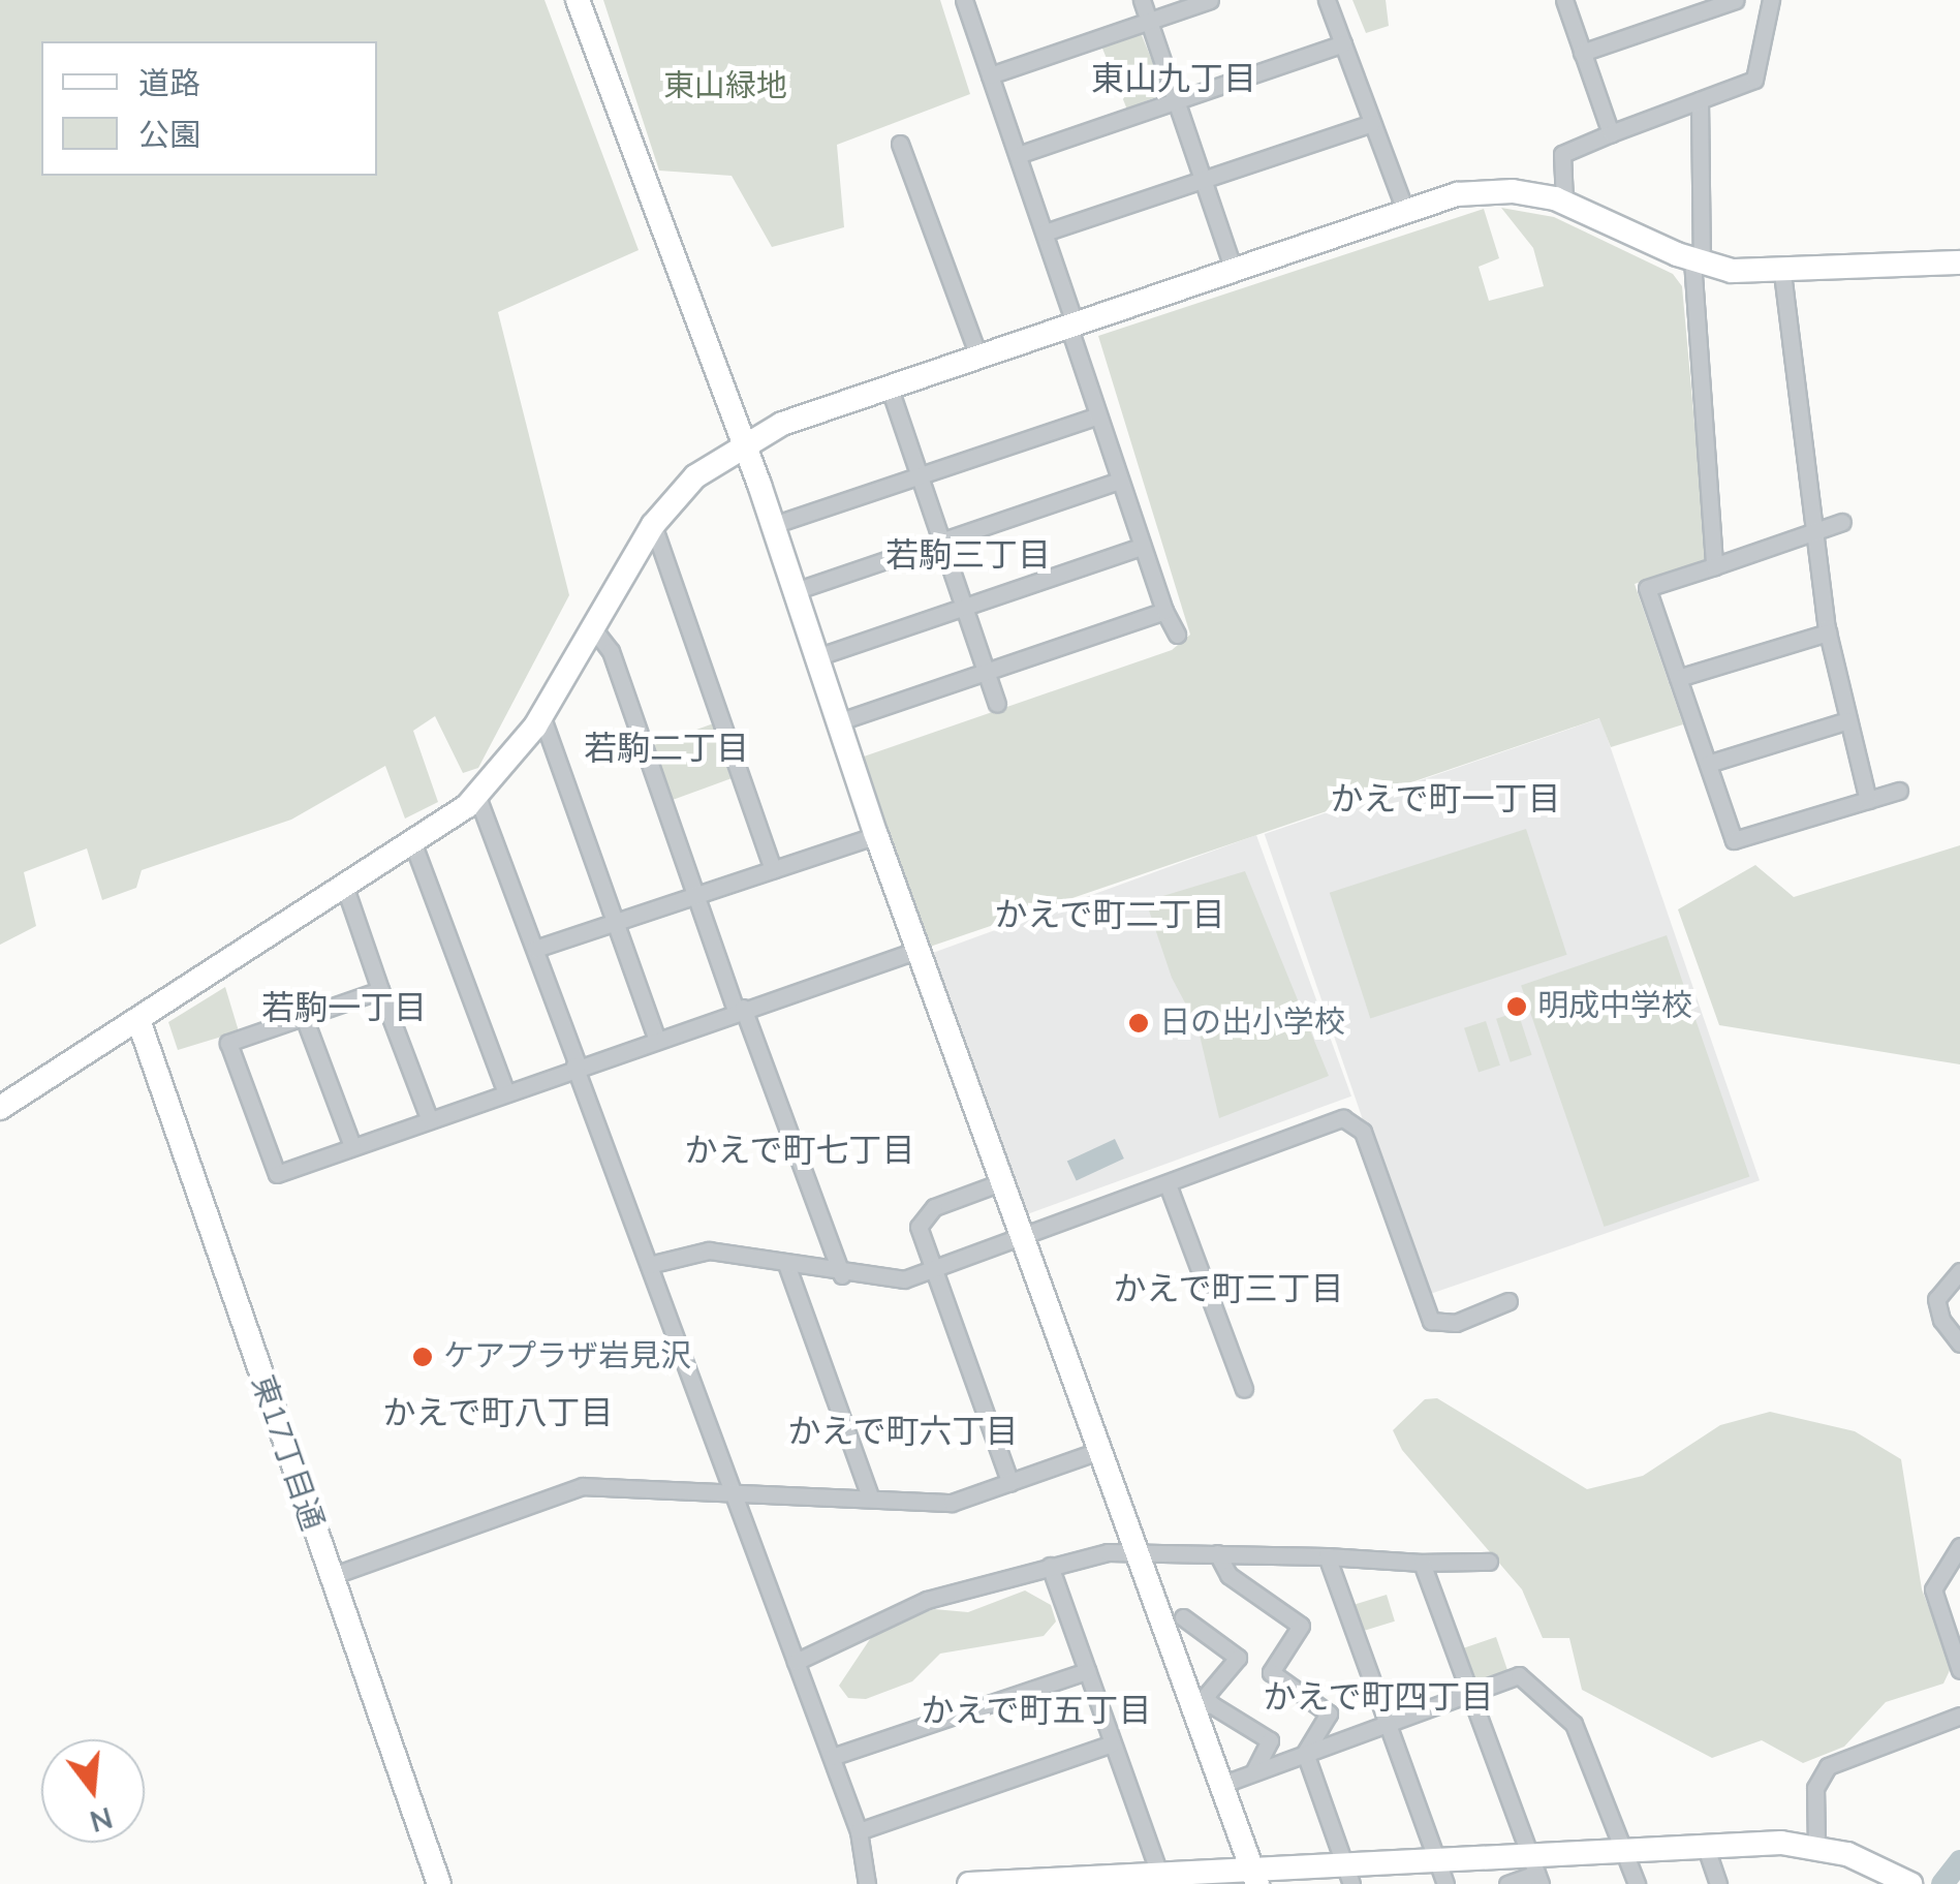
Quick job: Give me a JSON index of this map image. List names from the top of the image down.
{
  "streets": {
    "street": ["東17丁目通"]
  },
  "districts": [
    "東山九丁目",
    "若駒三丁目",
    "若駒二丁目",
    "かえで町一丁目",
    "かえで町二丁目",
    "若駒一丁目",
    "かえで町七丁目",
    "かえで町三丁目",
    "かえで町八丁目",
    "かえで町六丁目",
    "かえで町四丁目",
    "かえで町五丁目"
  ],
  "parks": ["東山緑地"],
  "places": ["明成中学校", "日の出小学校", "ケアプラザ岩見沢"],
  "legend": ["道路", "公園"],
  "north": "bottom"
}
